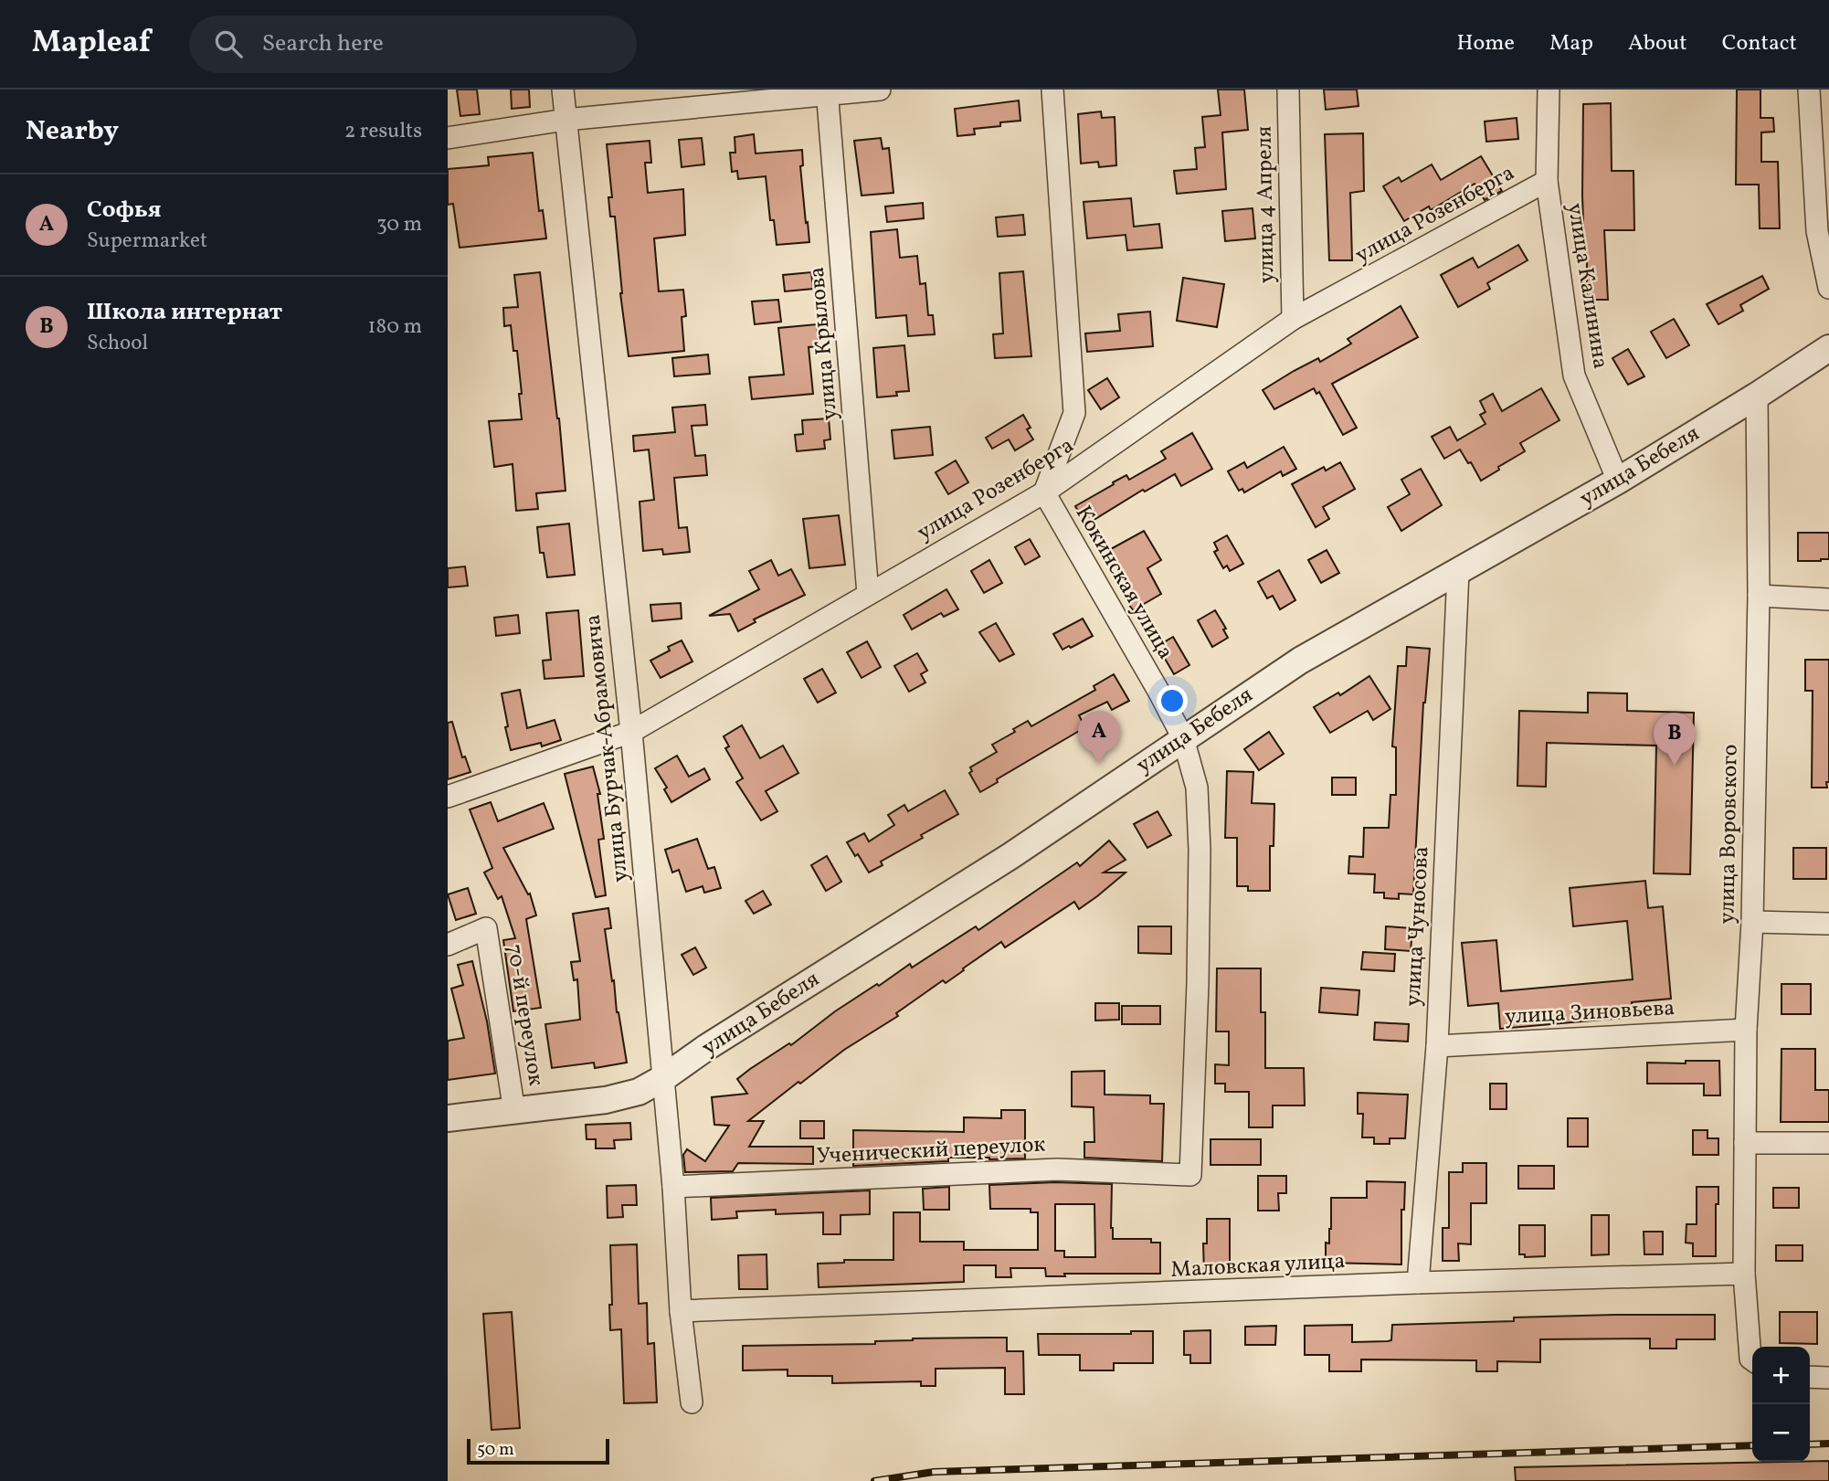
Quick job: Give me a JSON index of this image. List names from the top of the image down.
{
  "streets": {
    "street": [
      "улица 4 Апреля",
      "улица Розенберга",
      "улица Калинина",
      "улица Крылова",
      "улица Бебеля",
      "Кокинская улица",
      "улица Бурчак-Абрамовича",
      "улица Воровского",
      "улица Чуносова",
      "улица Зиновьева",
      "70-й переулок",
      "Ученический переулок",
      "Маловская улица"
    ]
  },
  "crossings": [
    ["улица 4 Апреля", "улица Розенберга"],
    ["улица Розенберга", "улица Калинина"],
    ["улица Розенберга", "улица Крылова"],
    ["улица Розенберга", "Кокинская улица"],
    ["улица Розенберга", "улица Бурчак-Абрамовича"],
    ["улица Калинина", "улица Бебеля"],
    ["улица Бебеля", "Кокинская улица"],
    ["улица Бебеля", "улица Бурчак-Абрамовича"],
    ["улица Бебеля", "улица Воровского"],
    ["улица Бебеля", "улица Чуносова"],
    ["улица Бебеля", "70-й переулок"],
    ["Кокинская улица", "Ученический переулок"],
    ["улица Бурчак-Абрамовича", "Ученический переулок"],
    ["улица Бурчак-Абрамовича", "Маловская улица"],
    ["улица Воровского", "улица Зиновьева"],
    ["улица Воровского", "Маловская улица"],
    ["улица Чуносова", "улица Зиновьева"],
    ["улица Чуносова", "Маловская улица"]
  ],
  "scale_bar": "50 m",
  "page": {
    "header": "Mapleaf",
    "search": "Search here",
    "nav": [
      "Home",
      "Map",
      "About",
      "Contact"
    ],
    "heading": ["Nearby", "2 results"],
    "list": [
      {
        "mark": "A",
        "name": "Софья",
        "note": "Supermarket",
        "value": "30 m"
      },
      {
        "mark": "B",
        "name": "Школа интернат",
        "note": "School",
        "value": "180 m"
      }
    ],
    "pins": ["A", "B"],
    "map_buttons": ["+", "−"],
    "scale": "50 m"
  }
}
